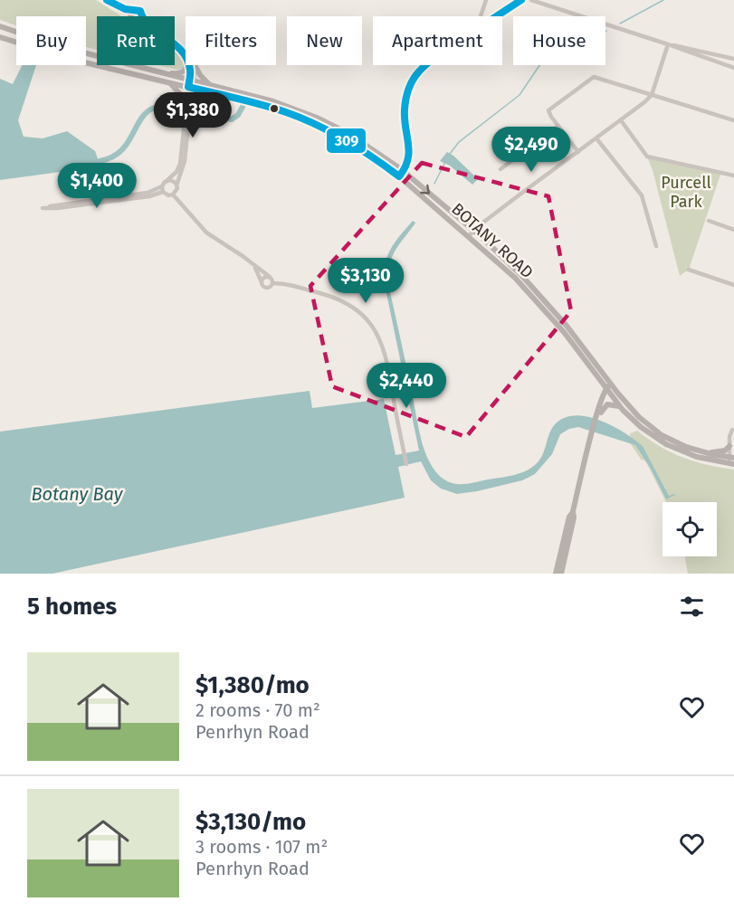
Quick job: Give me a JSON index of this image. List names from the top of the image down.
{
  "streets": {
    "main road": ["BOTANY ROAD"]
  },
  "water": ["Botany Bay"],
  "parks": ["Purcell Park"],
  "lines": ["transit line 309"],
  "page": {
    "chip": [
      "Buy",
      "Rent",
      "Filters",
      "New",
      "Apartment",
      "House"
    ],
    "price": [
      "$1,380",
      "$2,490",
      "$1,400",
      "$3,130",
      "$2,440"
    ],
    "heading": "5 homes",
    "list": [
      {
        "name": "$1,380/mo",
        "note": "2 rooms · 70 m² · Penrhyn Road"
      },
      {
        "name": "$3,130/mo",
        "note": "3 rooms · 107 m² · Penrhyn Road"
      }
    ]
  }
}
